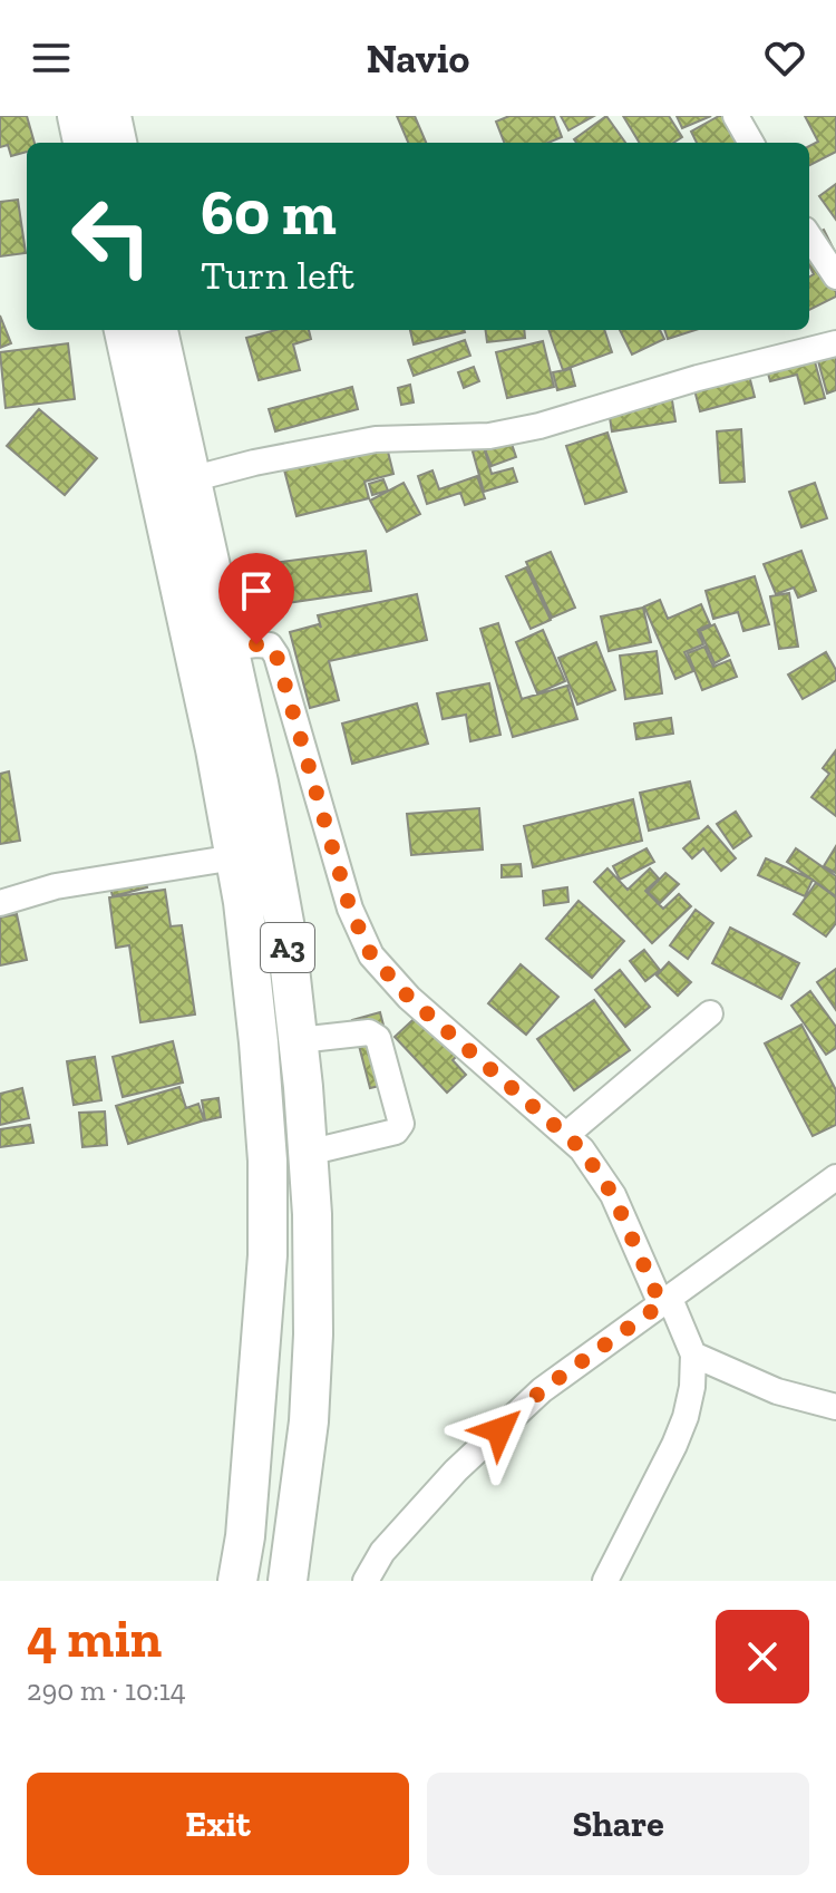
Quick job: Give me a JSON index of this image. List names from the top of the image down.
{
  "streets": {
    "highway": ["A3"]
  },
  "page": {
    "header": "Navio",
    "turn": ["60 m", "Turn left"],
    "heading": ["4 min", "290 m · 10:14"],
    "buttons": ["Exit", "Share"]
  }
}
